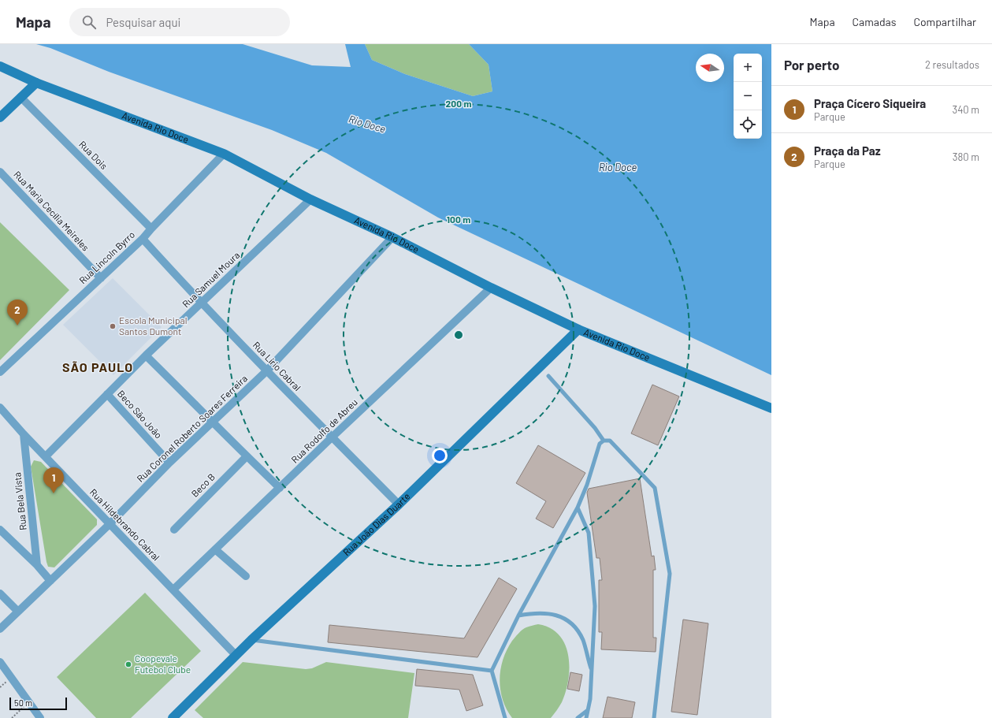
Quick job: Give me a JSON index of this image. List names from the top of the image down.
{
  "streets": {
    "street": [
      "Avenida Rio Doce",
      "Rua Dois",
      "Rua Maria Cecília Meireles",
      "Rua Lincoln Byrro",
      "Rua Samuel Moura",
      "Rua Lírio Cabral",
      "Beco São João",
      "Rua Coronel Roberto Soares Ferreira",
      "Rua Rodolfo de Abreu",
      "Beco B",
      "Rua Bela Vista",
      "Rua Hildebrando Cabral",
      "Rua João Dias Duarte"
    ]
  },
  "crossings": [
    ["Avenida Rio Doce", "Rua Lincoln Byrro"],
    ["Avenida Rio Doce", "Rua Samuel Moura"],
    ["Avenida Rio Doce", "Rua Coronel Roberto Soares Ferreira"],
    ["Avenida Rio Doce", "Rua Rodolfo de Abreu"],
    ["Avenida Rio Doce", "Rua João Dias Duarte"],
    ["Rua Dois", "Rua Lincoln Byrro"],
    ["Rua Maria Cecília Meireles", "Rua Lincoln Byrro"],
    ["Rua Lincoln Byrro", "Rua Lírio Cabral"],
    ["Rua Samuel Moura", "Rua Lírio Cabral"],
    ["Rua Samuel Moura", "Beco São João"],
    ["Rua Samuel Moura", "Rua Hildebrando Cabral"],
    ["Rua Lírio Cabral", "Rua Coronel Roberto Soares Ferreira"],
    ["Rua Lírio Cabral", "Rua Rodolfo de Abreu"],
    ["Rua Lírio Cabral", "Rua João Dias Duarte"],
    ["Beco São João", "Rua Coronel Roberto Soares Ferreira"],
    ["Rua Coronel Roberto Soares Ferreira", "Rua Hildebrando Cabral"],
    ["Rua Rodolfo de Abreu", "Rua Hildebrando Cabral"],
    ["Rua Bela Vista", "Rua Hildebrando Cabral"],
    ["Rua Hildebrando Cabral", "Rua João Dias Duarte"]
  ],
  "districts": ["SÃO PAULO"],
  "water": ["Rio Doce"],
  "places": ["Escola Municipal Santos Dumont", "Coopevale Futebol Clube"],
  "scale_bar": "50 m",
  "north": "left",
  "page": {
    "header": "Mapa",
    "search": "Pesquisar aqui",
    "nav": ["Mapa", "Camadas", "Compartilhar"],
    "heading": ["Por perto", "2 resultados"],
    "map_buttons": ["+", "−"],
    "list": [
      {
        "mark": "1",
        "name": "Praça Cícero Siqueira",
        "note": "Parque",
        "value": "340 m"
      },
      {
        "mark": "2",
        "name": "Praça da Paz",
        "note": "Parque",
        "value": "380 m"
      }
    ],
    "pins": ["2", "1"],
    "scale": "50 m"
  },
  "rings": ["200 m", "100 m"]
}
